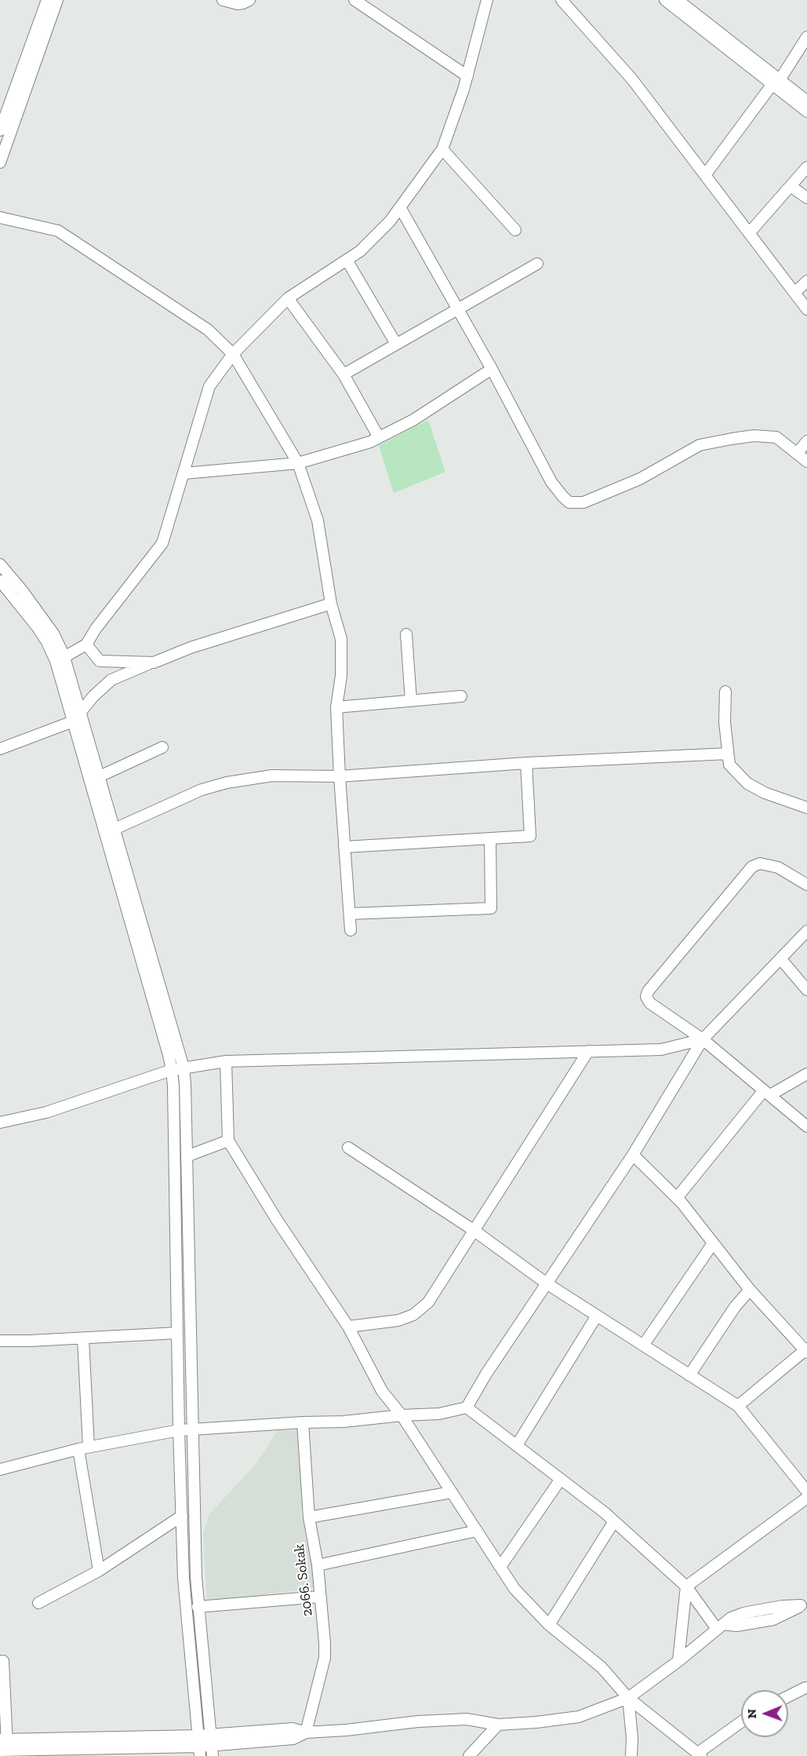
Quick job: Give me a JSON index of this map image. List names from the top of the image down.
{
  "streets": {
    "street": ["2066. Sokak"]
  },
  "north": "left"
}
